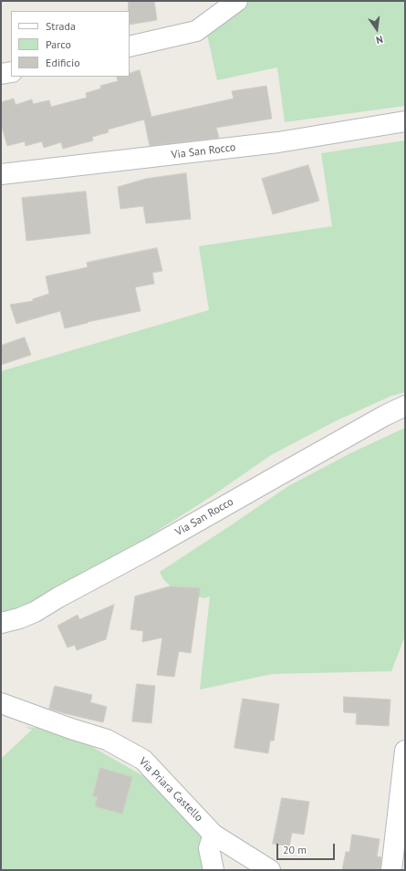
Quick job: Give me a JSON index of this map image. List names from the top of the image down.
{
  "streets": {
    "street": ["Via San Rocco", "Via Priara Castello"]
  },
  "legend": ["Strada", "Parco", "Edificio"],
  "scale_bar": "20 m",
  "north": "bottom"
}
